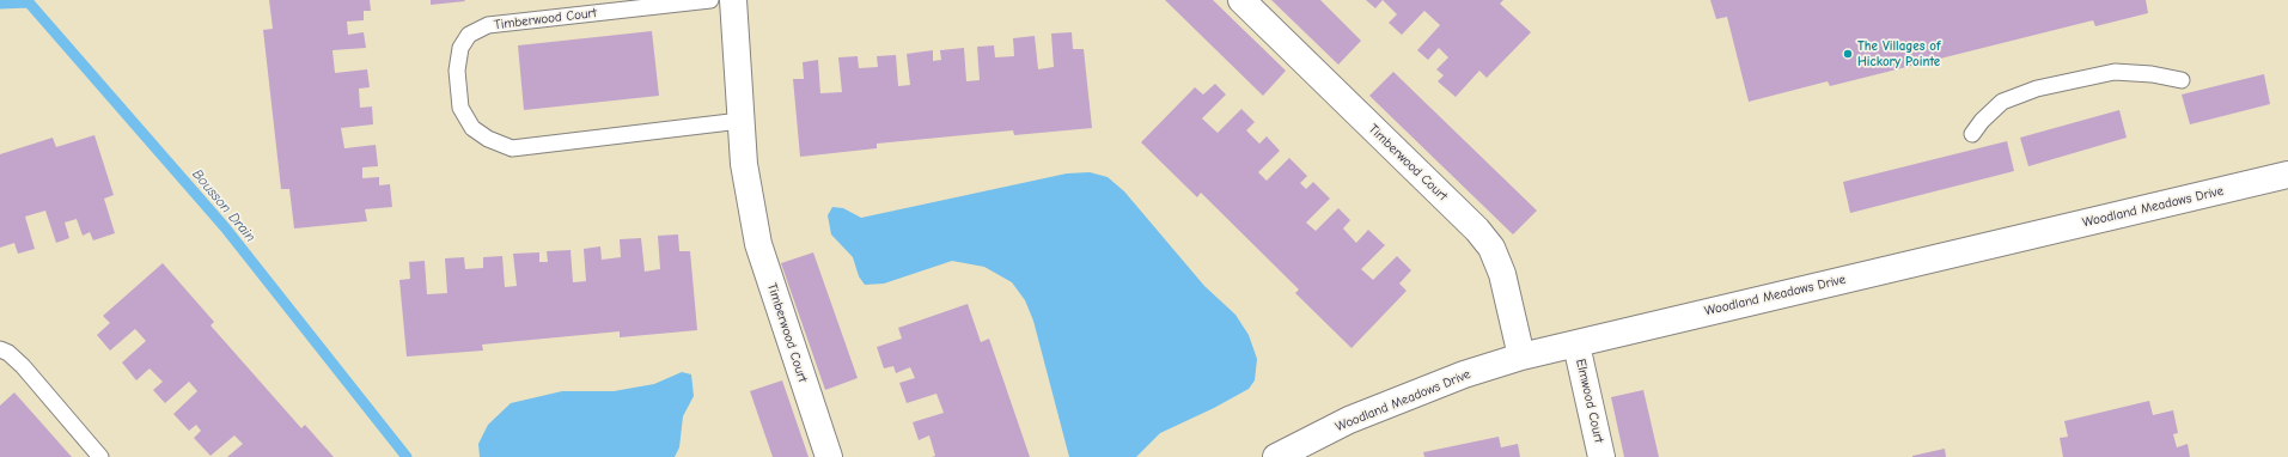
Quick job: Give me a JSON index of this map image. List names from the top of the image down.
{
  "streets": {
    "street": ["Timberwood Court", "Woodland Meadows Drive", "Elmwood Court"]
  },
  "crossings": [
    ["Timberwood Court", "Woodland Meadows Drive"],
    ["Woodland Meadows Drive", "Elmwood Court"]
  ],
  "water": ["Bousson Drain"],
  "places": ["The Villages of Hickory Pointe"]
}
